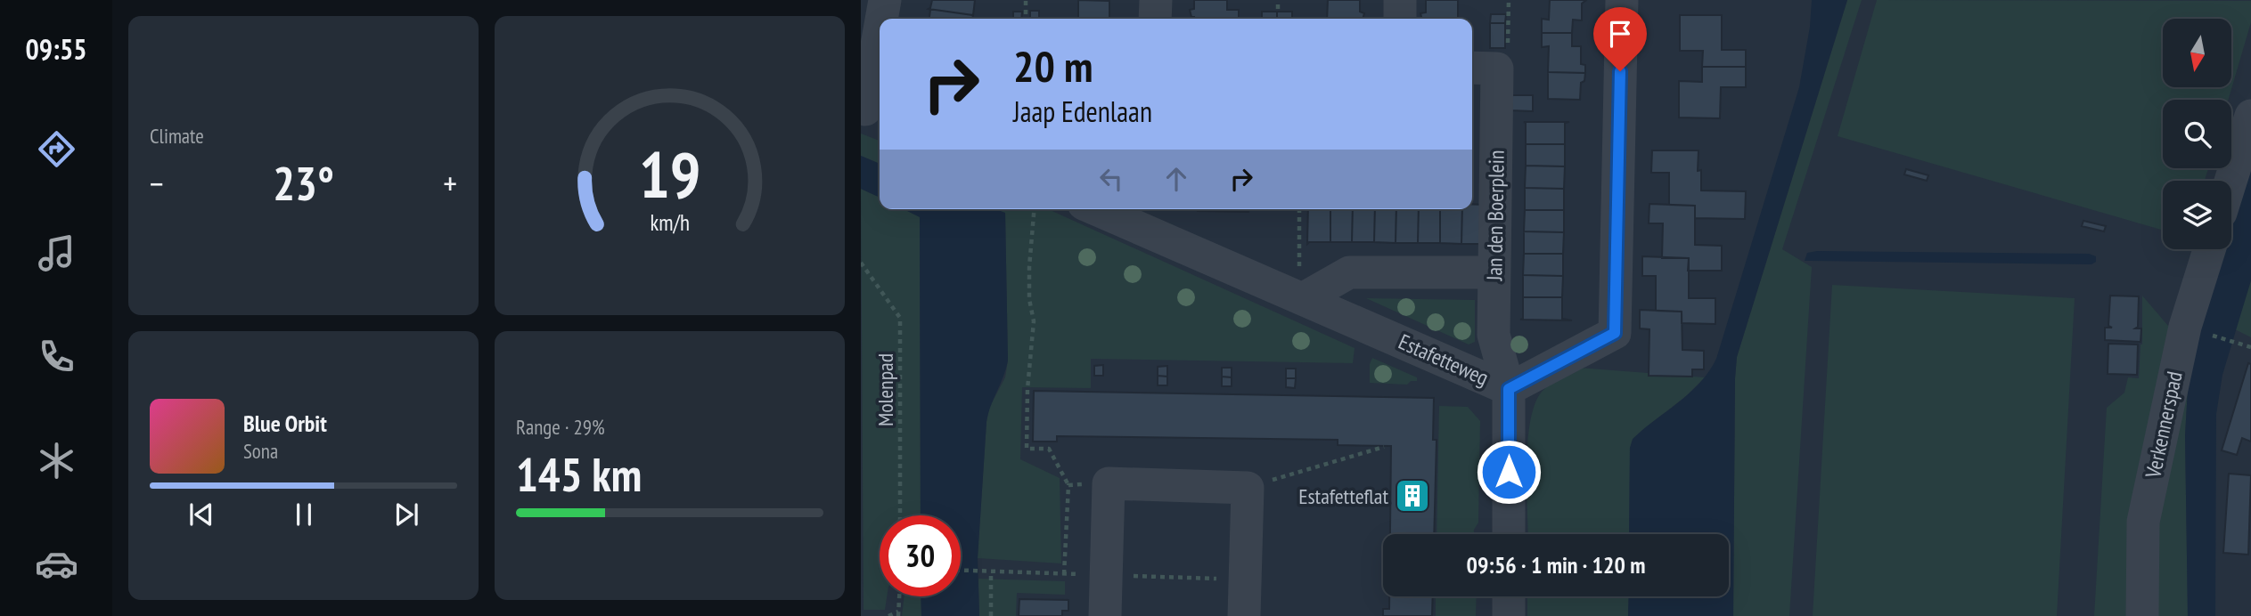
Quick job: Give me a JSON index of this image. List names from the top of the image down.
{
  "streets": {
    "street": ["Jan den Boerplein", "Estafetteweg", "Verkennerspad"],
    "path": ["Molenpad"]
  },
  "crossings": [
    ["Jan den Boerplein", "Estafetteweg"]
  ],
  "places": {
    "building": ["Estafetteflat"]
  },
  "north": "bottom",
  "page": {
    "tabs": "09:55",
    "tile": [
      "Climate",
      ["Range · 29%", "145 km"]
    ],
    "turn": ["20 m", "Jaap Edenlaan"],
    "heat": ["−", "23°", "+"],
    "song": ["Blue Orbit", "Sona"],
    "limit": "30",
    "trip": "09:56 · 1 min · 120 m",
    "gauge": ["19", "km/h"]
  }
}
